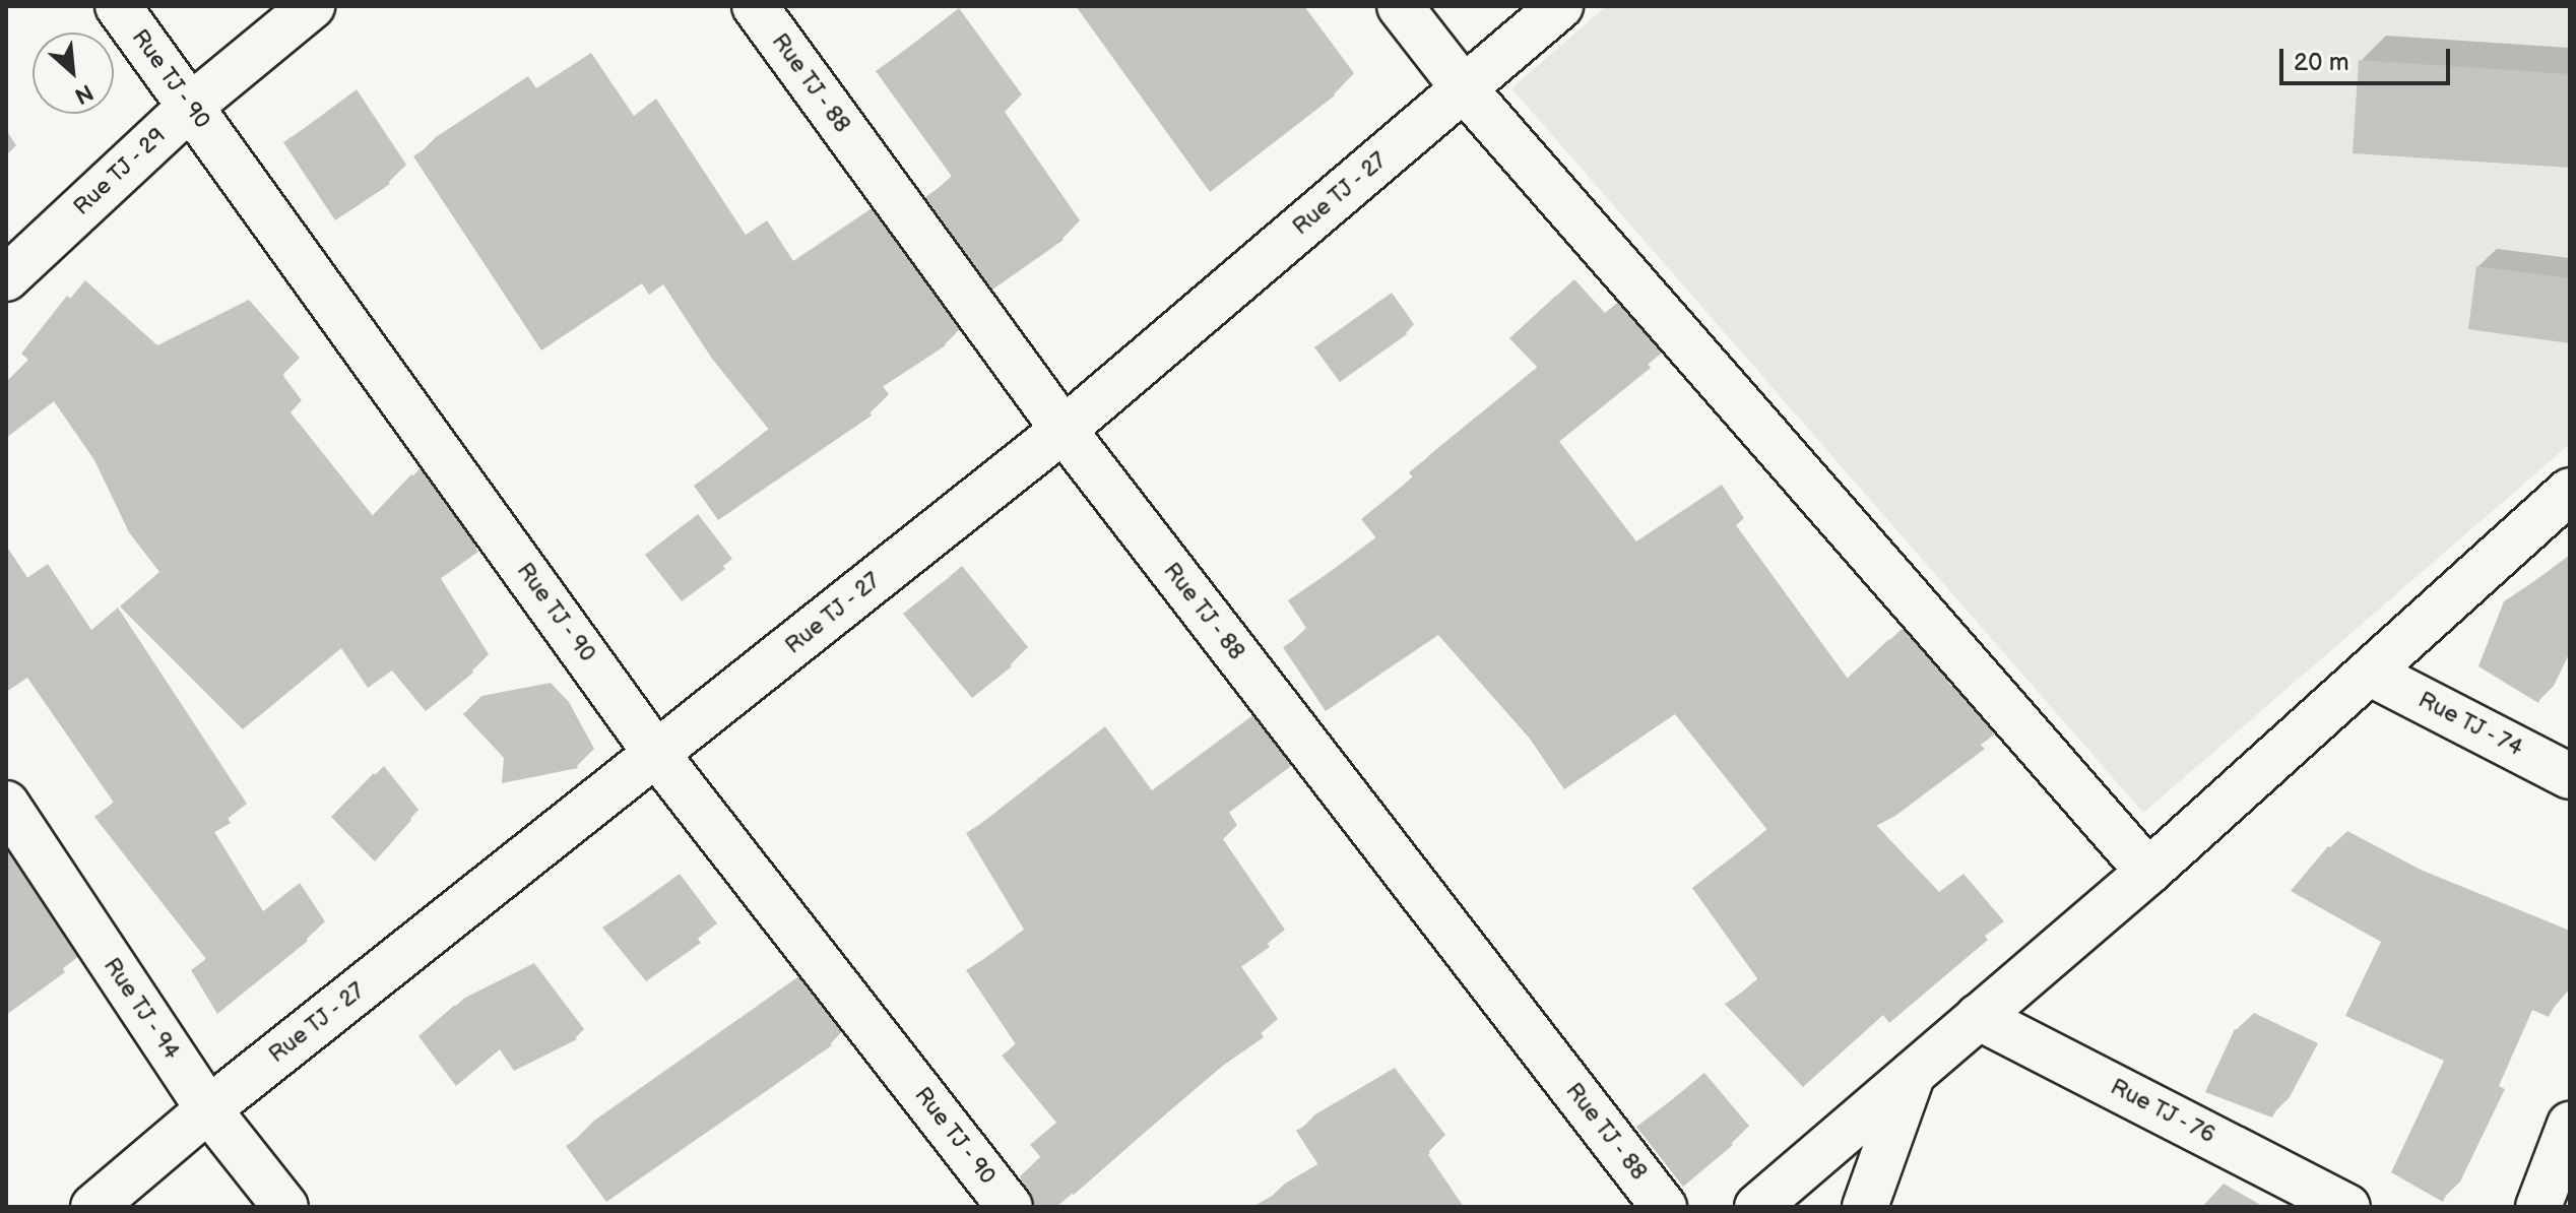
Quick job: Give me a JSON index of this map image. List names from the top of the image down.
{
  "streets": {
    "street": [
      "Rue TJ - 90",
      "Rue TJ - 88",
      "Rue TJ - 29",
      "Rue TJ - 27",
      "Rue TJ - 74",
      "Rue TJ - 94",
      "Rue TJ - 76"
    ]
  },
  "crossings": [
    ["Rue TJ - 90", "Rue TJ - 29"],
    ["Rue TJ - 90", "Rue TJ - 27"],
    ["Rue TJ - 88", "Rue TJ - 27"],
    ["Rue TJ - 27", "Rue TJ - 94"]
  ],
  "scale_bar": "20 m",
  "north": "bottom right"
}
